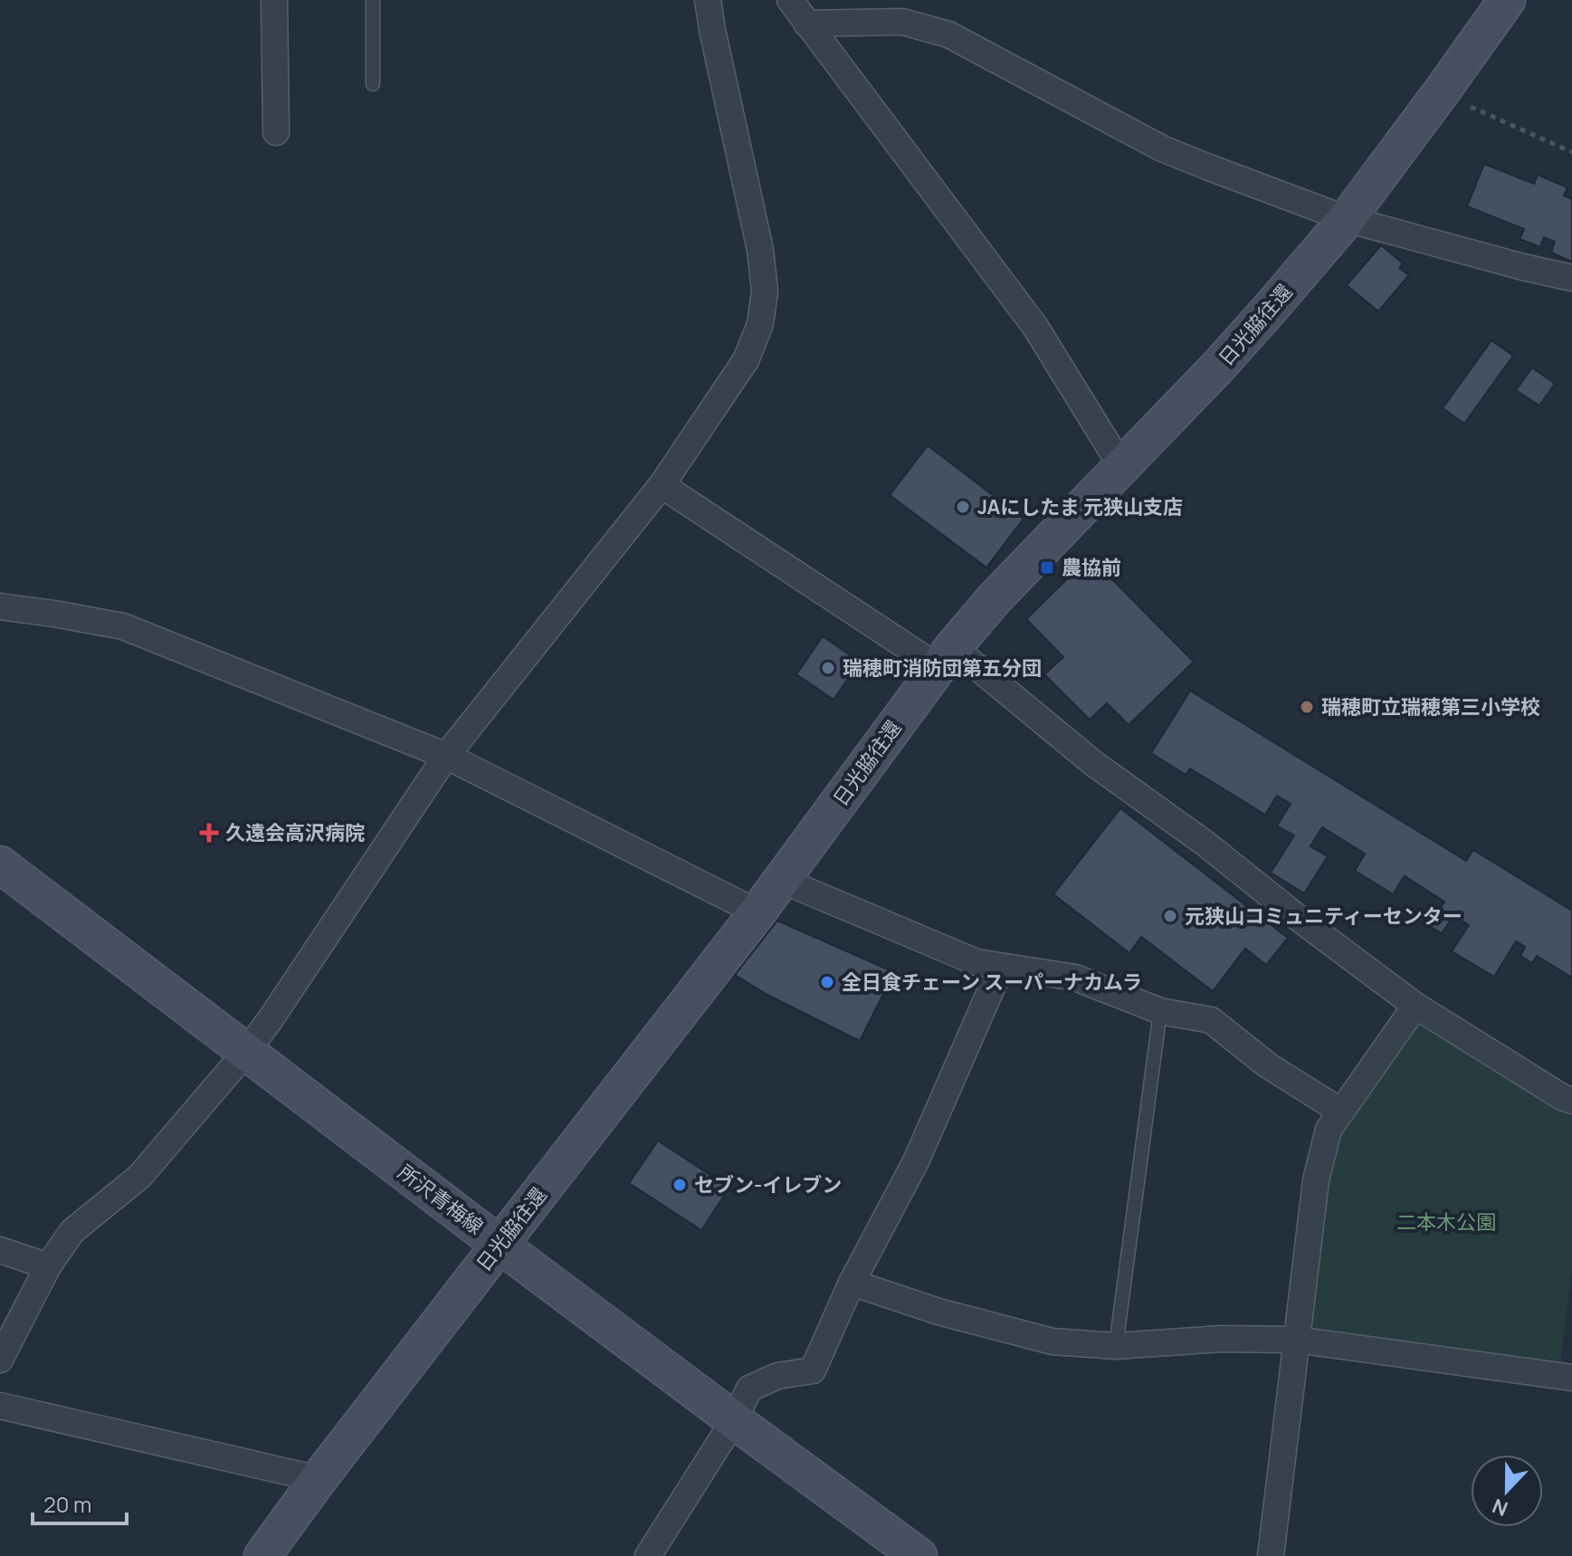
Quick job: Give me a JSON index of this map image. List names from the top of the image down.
{
  "streets": {
    "main road": ["日光脇往還", "所沢青梅線"]
  },
  "crossings": [
    ["日光脇往還", "所沢青梅線"]
  ],
  "parks": ["二本木公園"],
  "places": {
    "other": [
      "JAにしたま 元狭山支店",
      "瑞穂町消防団第五分団",
      "瑞穂町立瑞穂第三小学校",
      "元狭山コミュニティーセンター",
      "全日食チェーン スーパーナカムラ",
      "セブン-イレブン"
    ],
    "transit": ["農協前"],
    "health": ["久遠会高沢病院"]
  },
  "scale_bar": "20 m",
  "north": "bottom"
}
